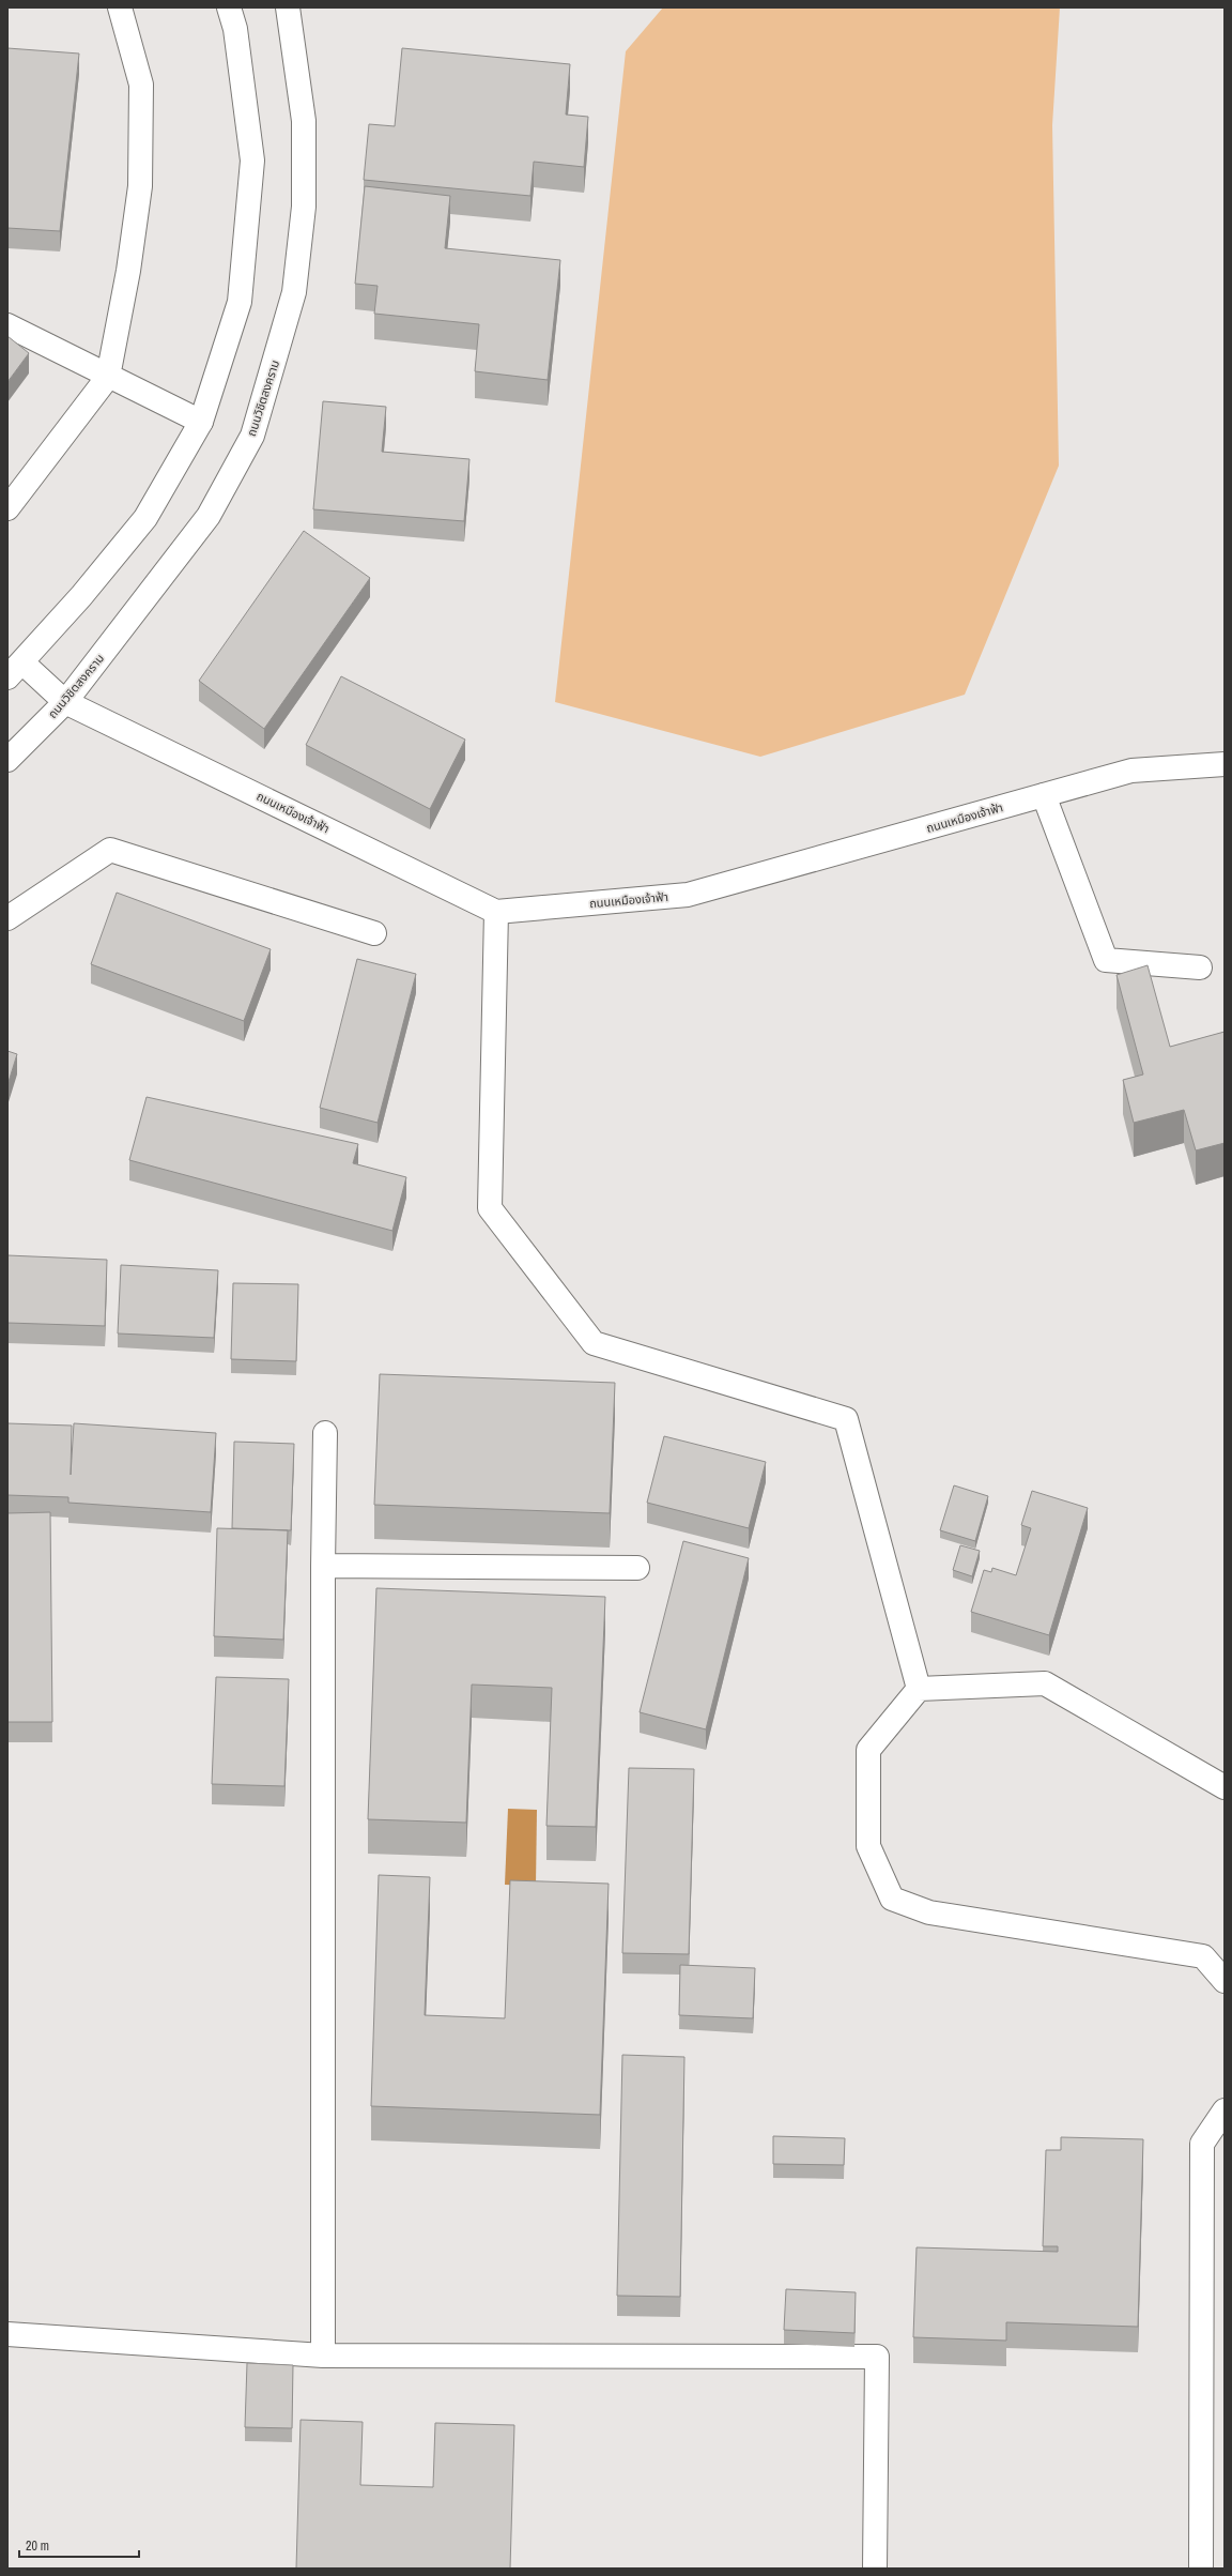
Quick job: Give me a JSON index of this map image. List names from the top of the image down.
{
  "streets": {
    "street": ["ถนนวิชิตสงคราม", "ถนนเหมืองเจ้าฟ้า"]
  },
  "crossings": [
    ["ถนนวิชิตสงคราม", "ถนนเหมืองเจ้าฟ้า"]
  ],
  "scale_bar": "20 m"
}
